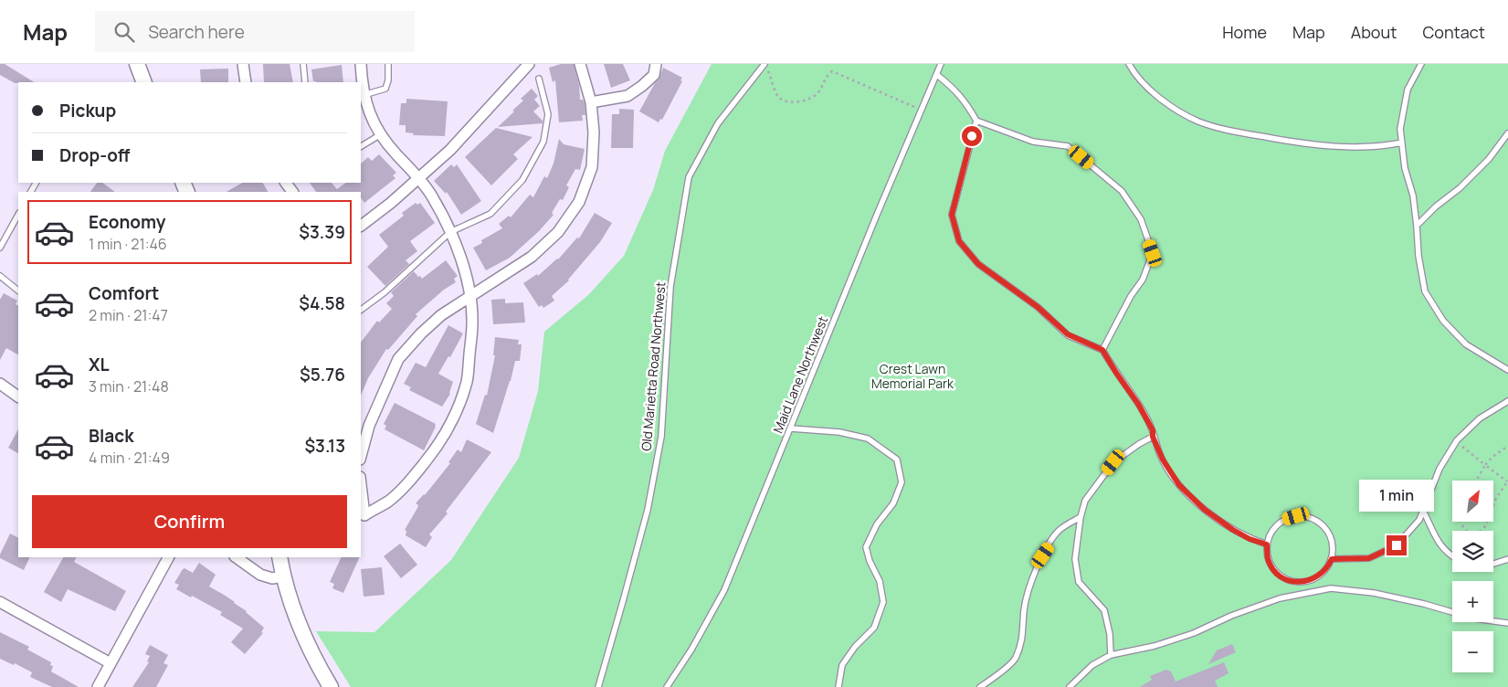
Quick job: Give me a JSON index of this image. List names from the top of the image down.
{
  "streets": {
    "lane": ["Old Marietta Road Northwest", "Maid Lane Northwest"]
  },
  "parks": ["Crest Lawn Memorial Park"],
  "north": "top right",
  "page": {
    "header": "Map",
    "search": "Search here",
    "nav": [
      "Home",
      "Map",
      "About",
      "Contact"
    ],
    "banner": ["Pickup", "Drop-off"],
    "list": [
      {
        "name": "Economy",
        "note": "1 min · 21:46",
        "value": "$3.39"
      },
      {
        "name": "Comfort",
        "note": "2 min · 21:47",
        "value": "$4.58"
      },
      {
        "name": "XL",
        "note": "3 min · 21:48",
        "value": "$5.76"
      },
      {
        "name": "Black",
        "note": "4 min · 21:49",
        "value": "$3.13"
      }
    ],
    "bubble": "1 min",
    "map_buttons": ["+", "−"],
    "buttons": "Confirm"
  }
}
